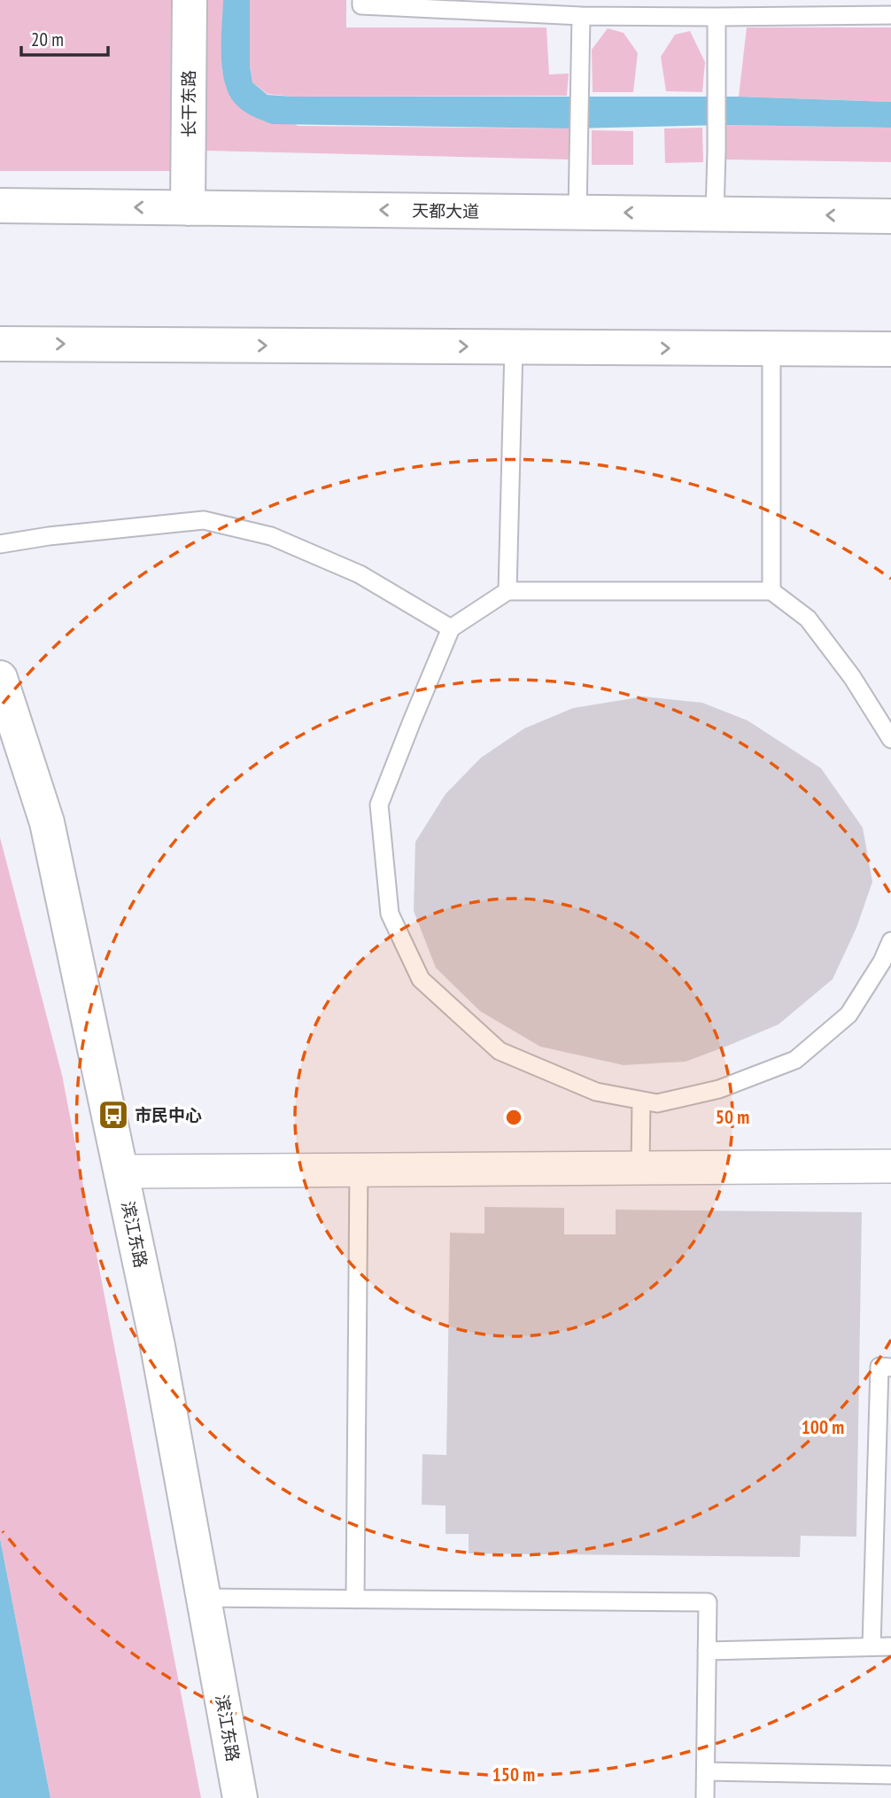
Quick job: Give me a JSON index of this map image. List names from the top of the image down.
{
  "streets": {
    "street": ["长干东路", "天都大道", "滨江东路"]
  },
  "crossings": [
    ["长干东路", "天都大道"]
  ],
  "places": {
    "bus stop": ["市民中心"]
  },
  "scale_bar": "20 m",
  "rings": ["50 m", "100 m", "150 m"]
}
